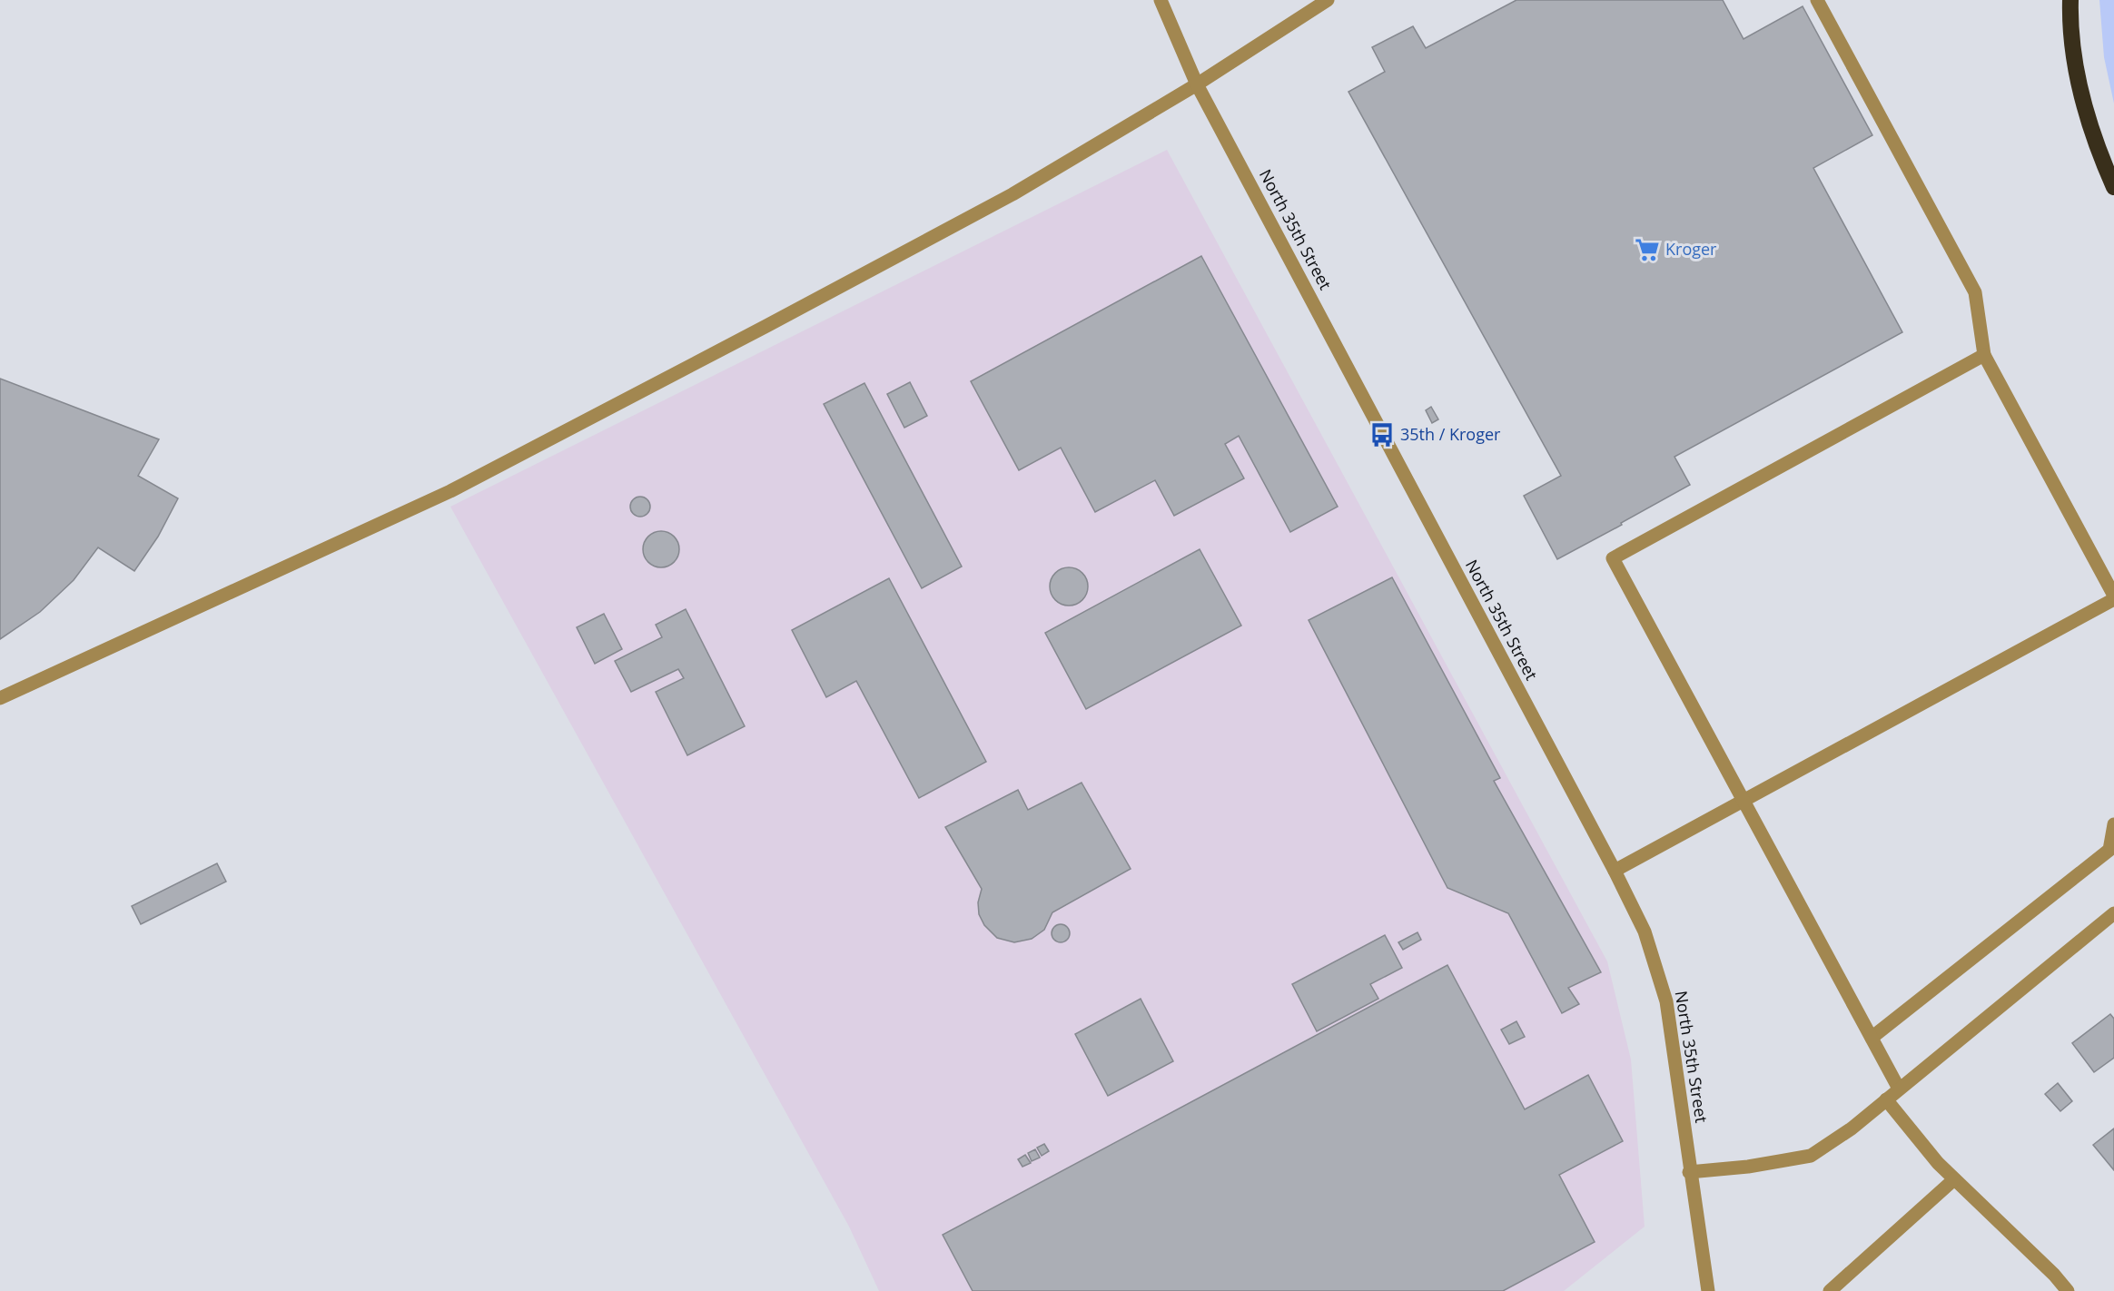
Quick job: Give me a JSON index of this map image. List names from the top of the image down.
{
  "streets": {
    "street": ["North 35th Street"]
  },
  "places": {
    "supermarket": ["Kroger"],
    "bus stop": ["35th / Kroger"]
  }
}
